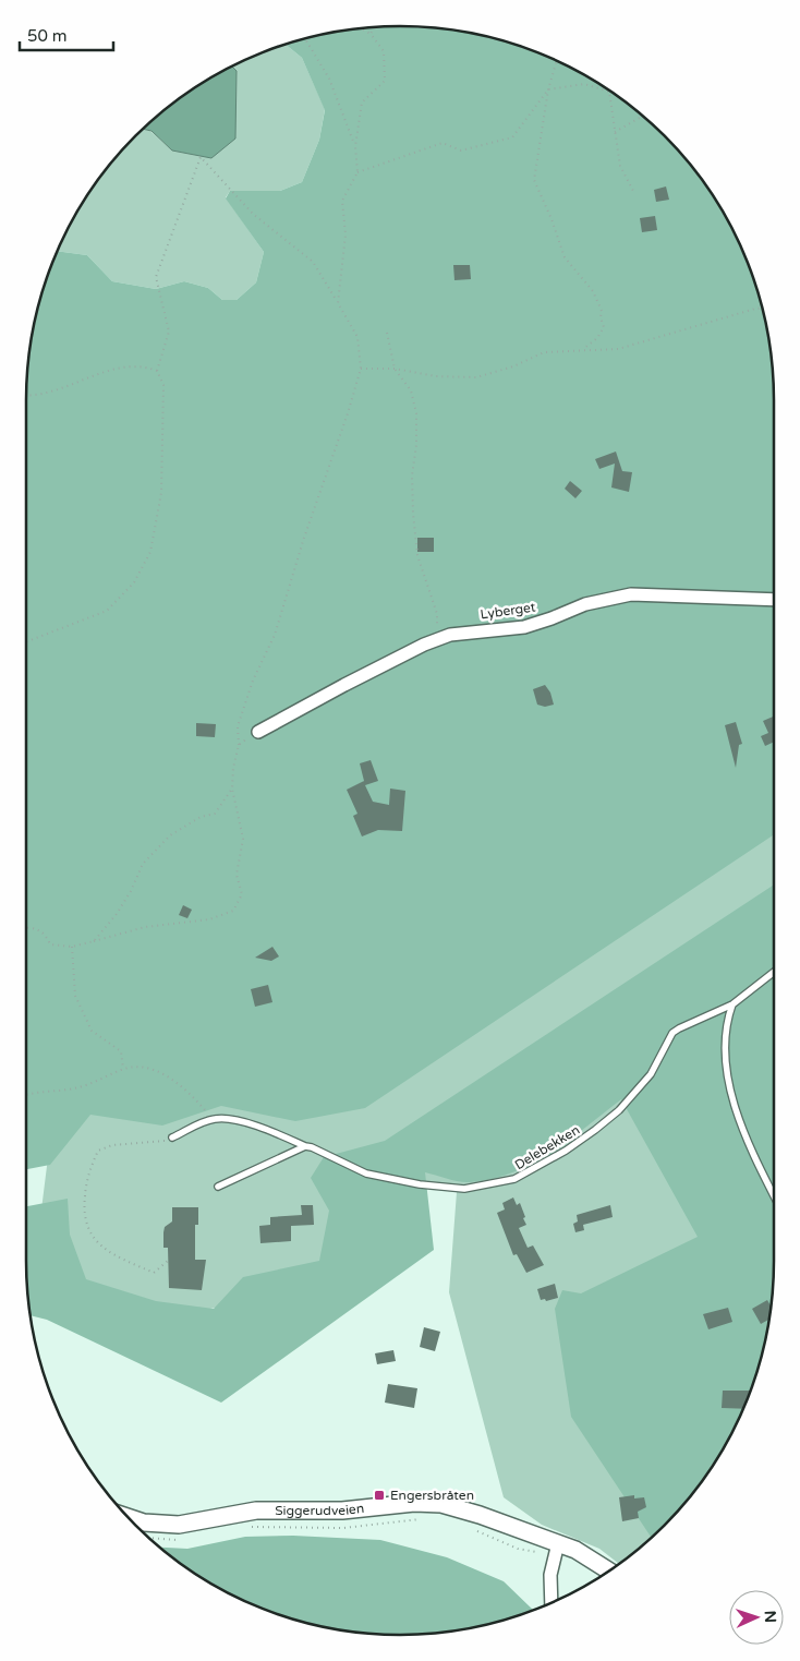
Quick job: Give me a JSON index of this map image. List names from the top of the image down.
{
  "streets": {
    "main road": ["Siggerudveien"],
    "street": ["Lyberget"],
    "lane": ["Delebekken"]
  },
  "places": {
    "transit": ["Engersbråten"]
  },
  "scale_bar": "50 m",
  "north": "right"
}
